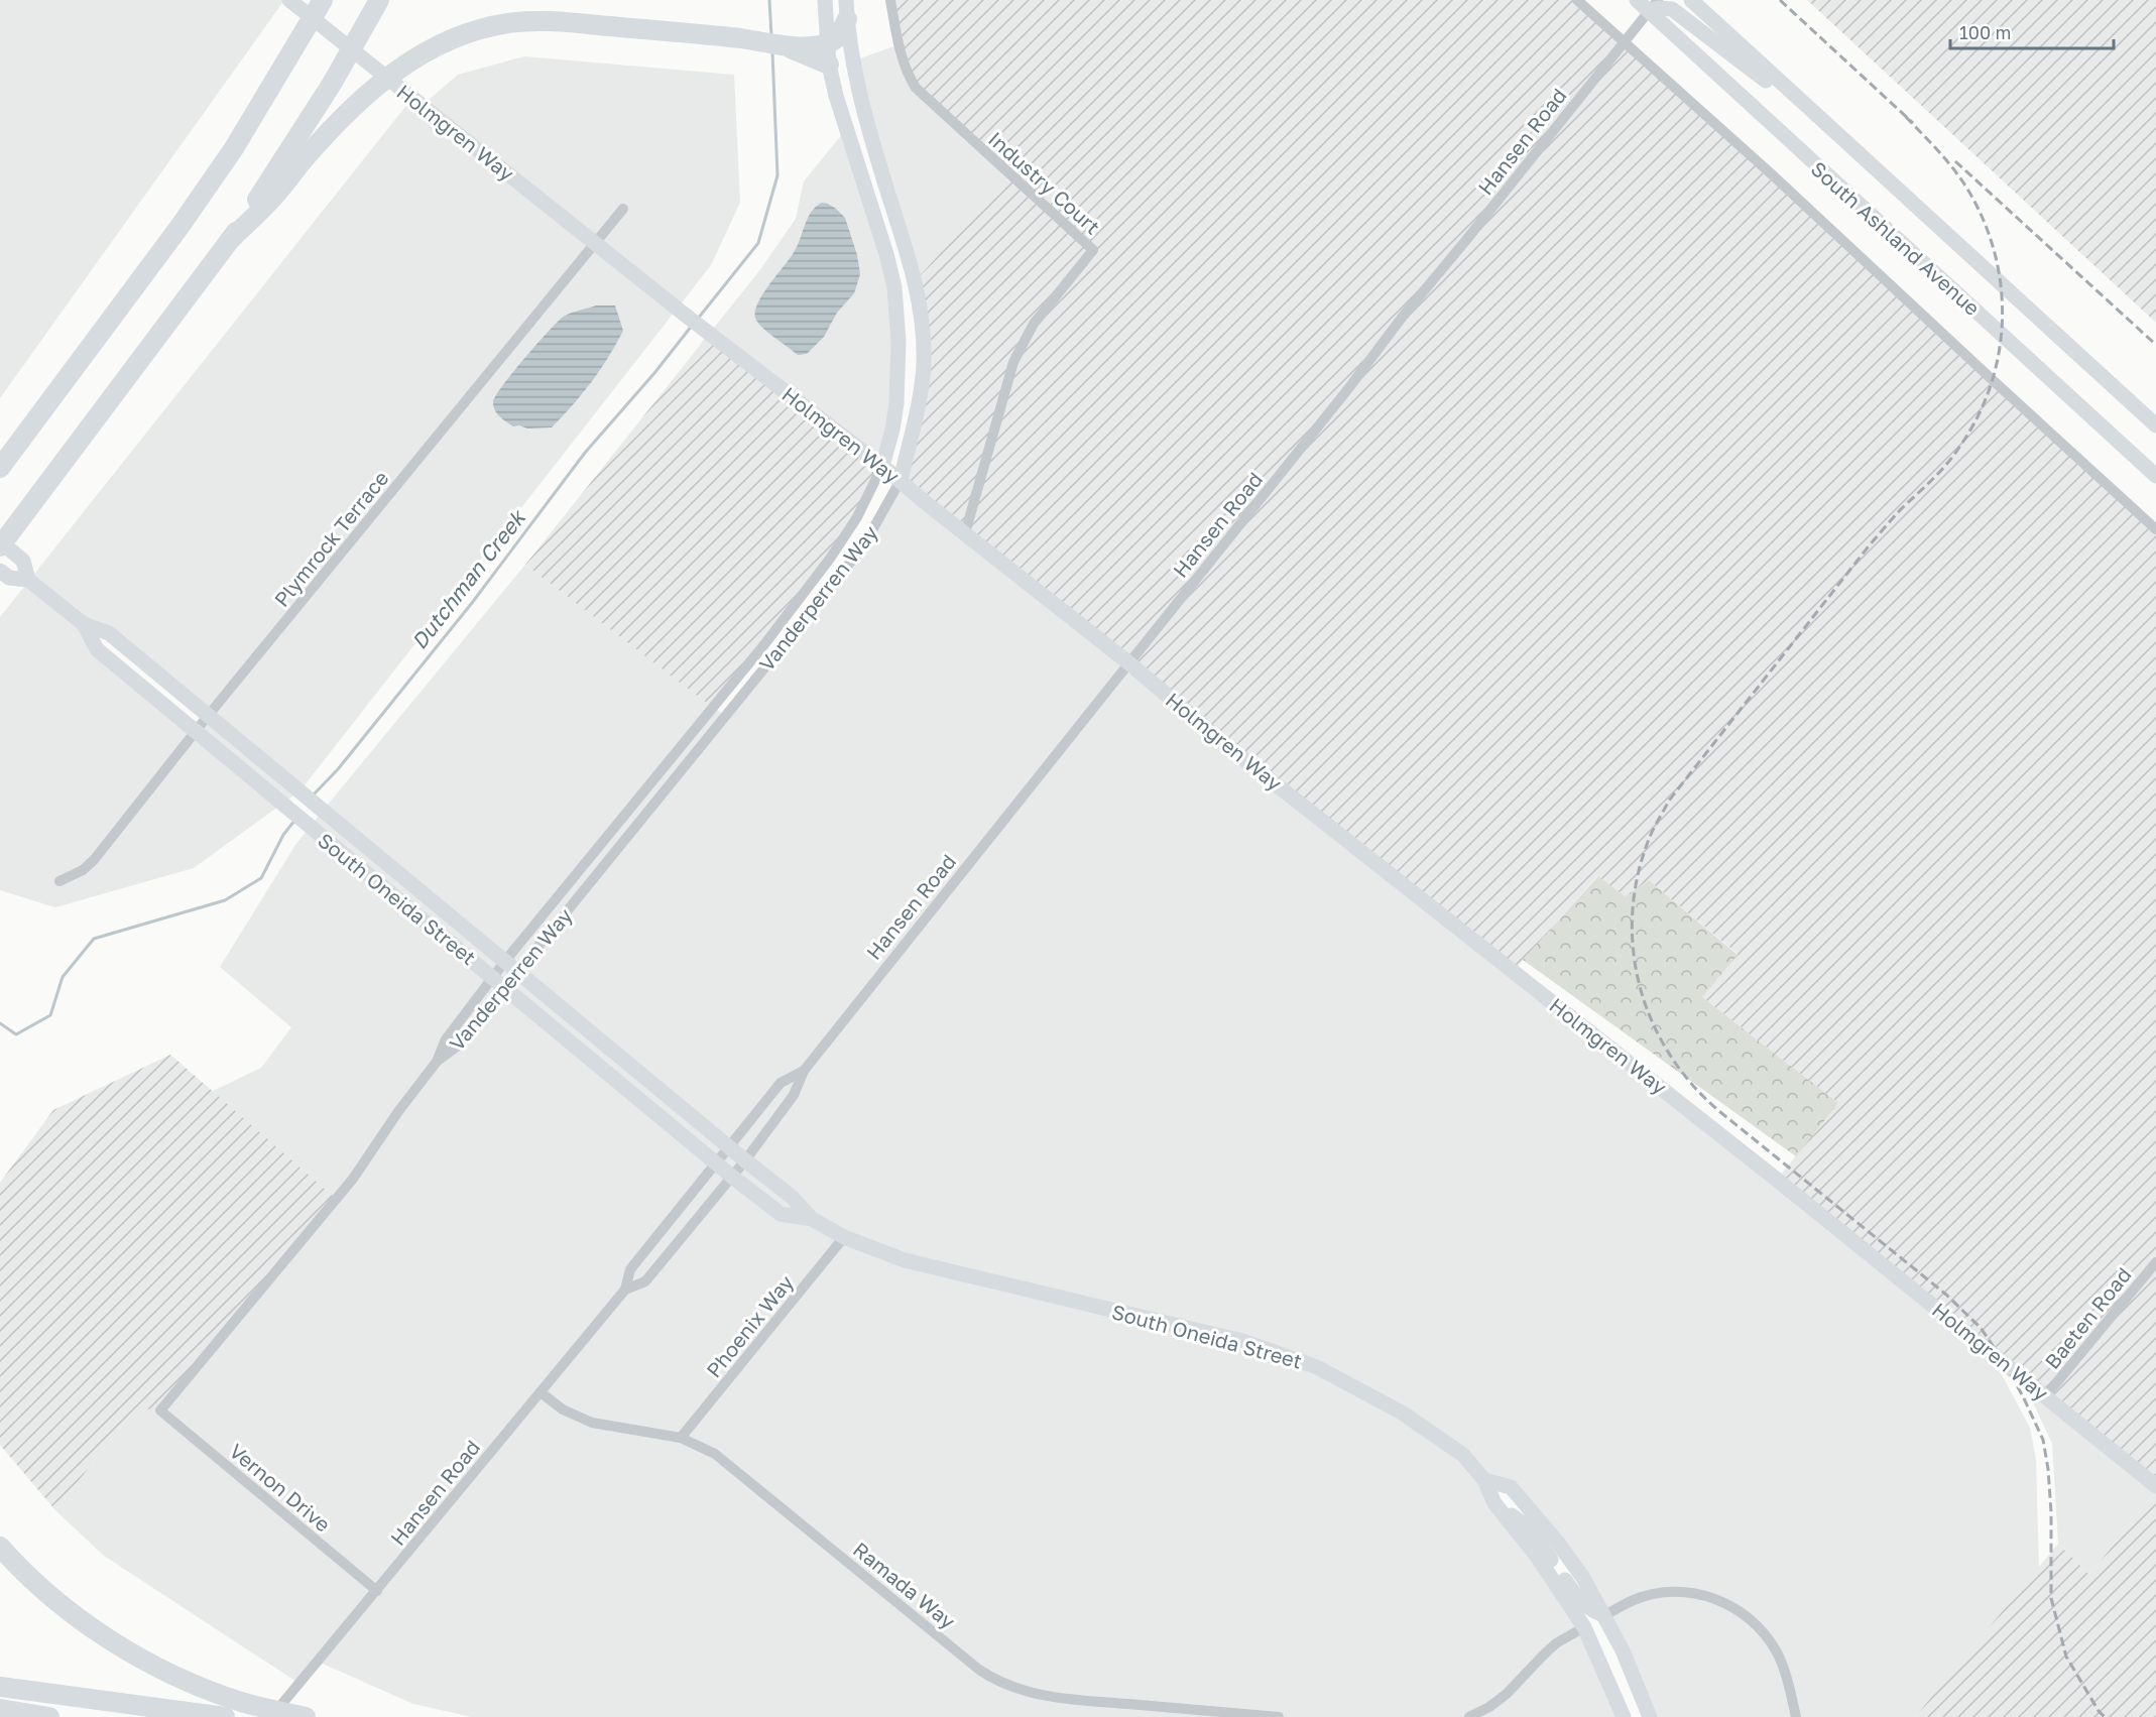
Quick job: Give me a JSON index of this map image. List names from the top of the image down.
{
  "streets": {
    "street": [
      "Holmgren Way",
      "Hansen Road",
      "Industry Court",
      "South Ashland Avenue",
      "Plymrock Terrace",
      "Vanderperren Way",
      "South Oneida Street",
      "Baeten Road",
      "Phoenix Way",
      "Vernon Drive",
      "Ramada Way"
    ]
  },
  "crossings": [
    ["Holmgren Way", "Hansen Road"],
    ["Holmgren Way", "Industry Court"],
    ["Holmgren Way", "Plymrock Terrace"],
    ["Holmgren Way", "Vanderperren Way"],
    ["Holmgren Way", "Baeten Road"],
    ["Hansen Road", "South Ashland Avenue"],
    ["Hansen Road", "South Oneida Street"],
    ["Hansen Road", "Vernon Drive"],
    ["Hansen Road", "Ramada Way"],
    ["Plymrock Terrace", "South Oneida Street"],
    ["Vanderperren Way", "South Oneida Street"],
    ["Vanderperren Way", "Vernon Drive"],
    ["South Oneida Street", "Phoenix Way"],
    ["Phoenix Way", "Ramada Way"]
  ],
  "water": ["Dutchman Creek"],
  "scale_bar": "100 m"
}
